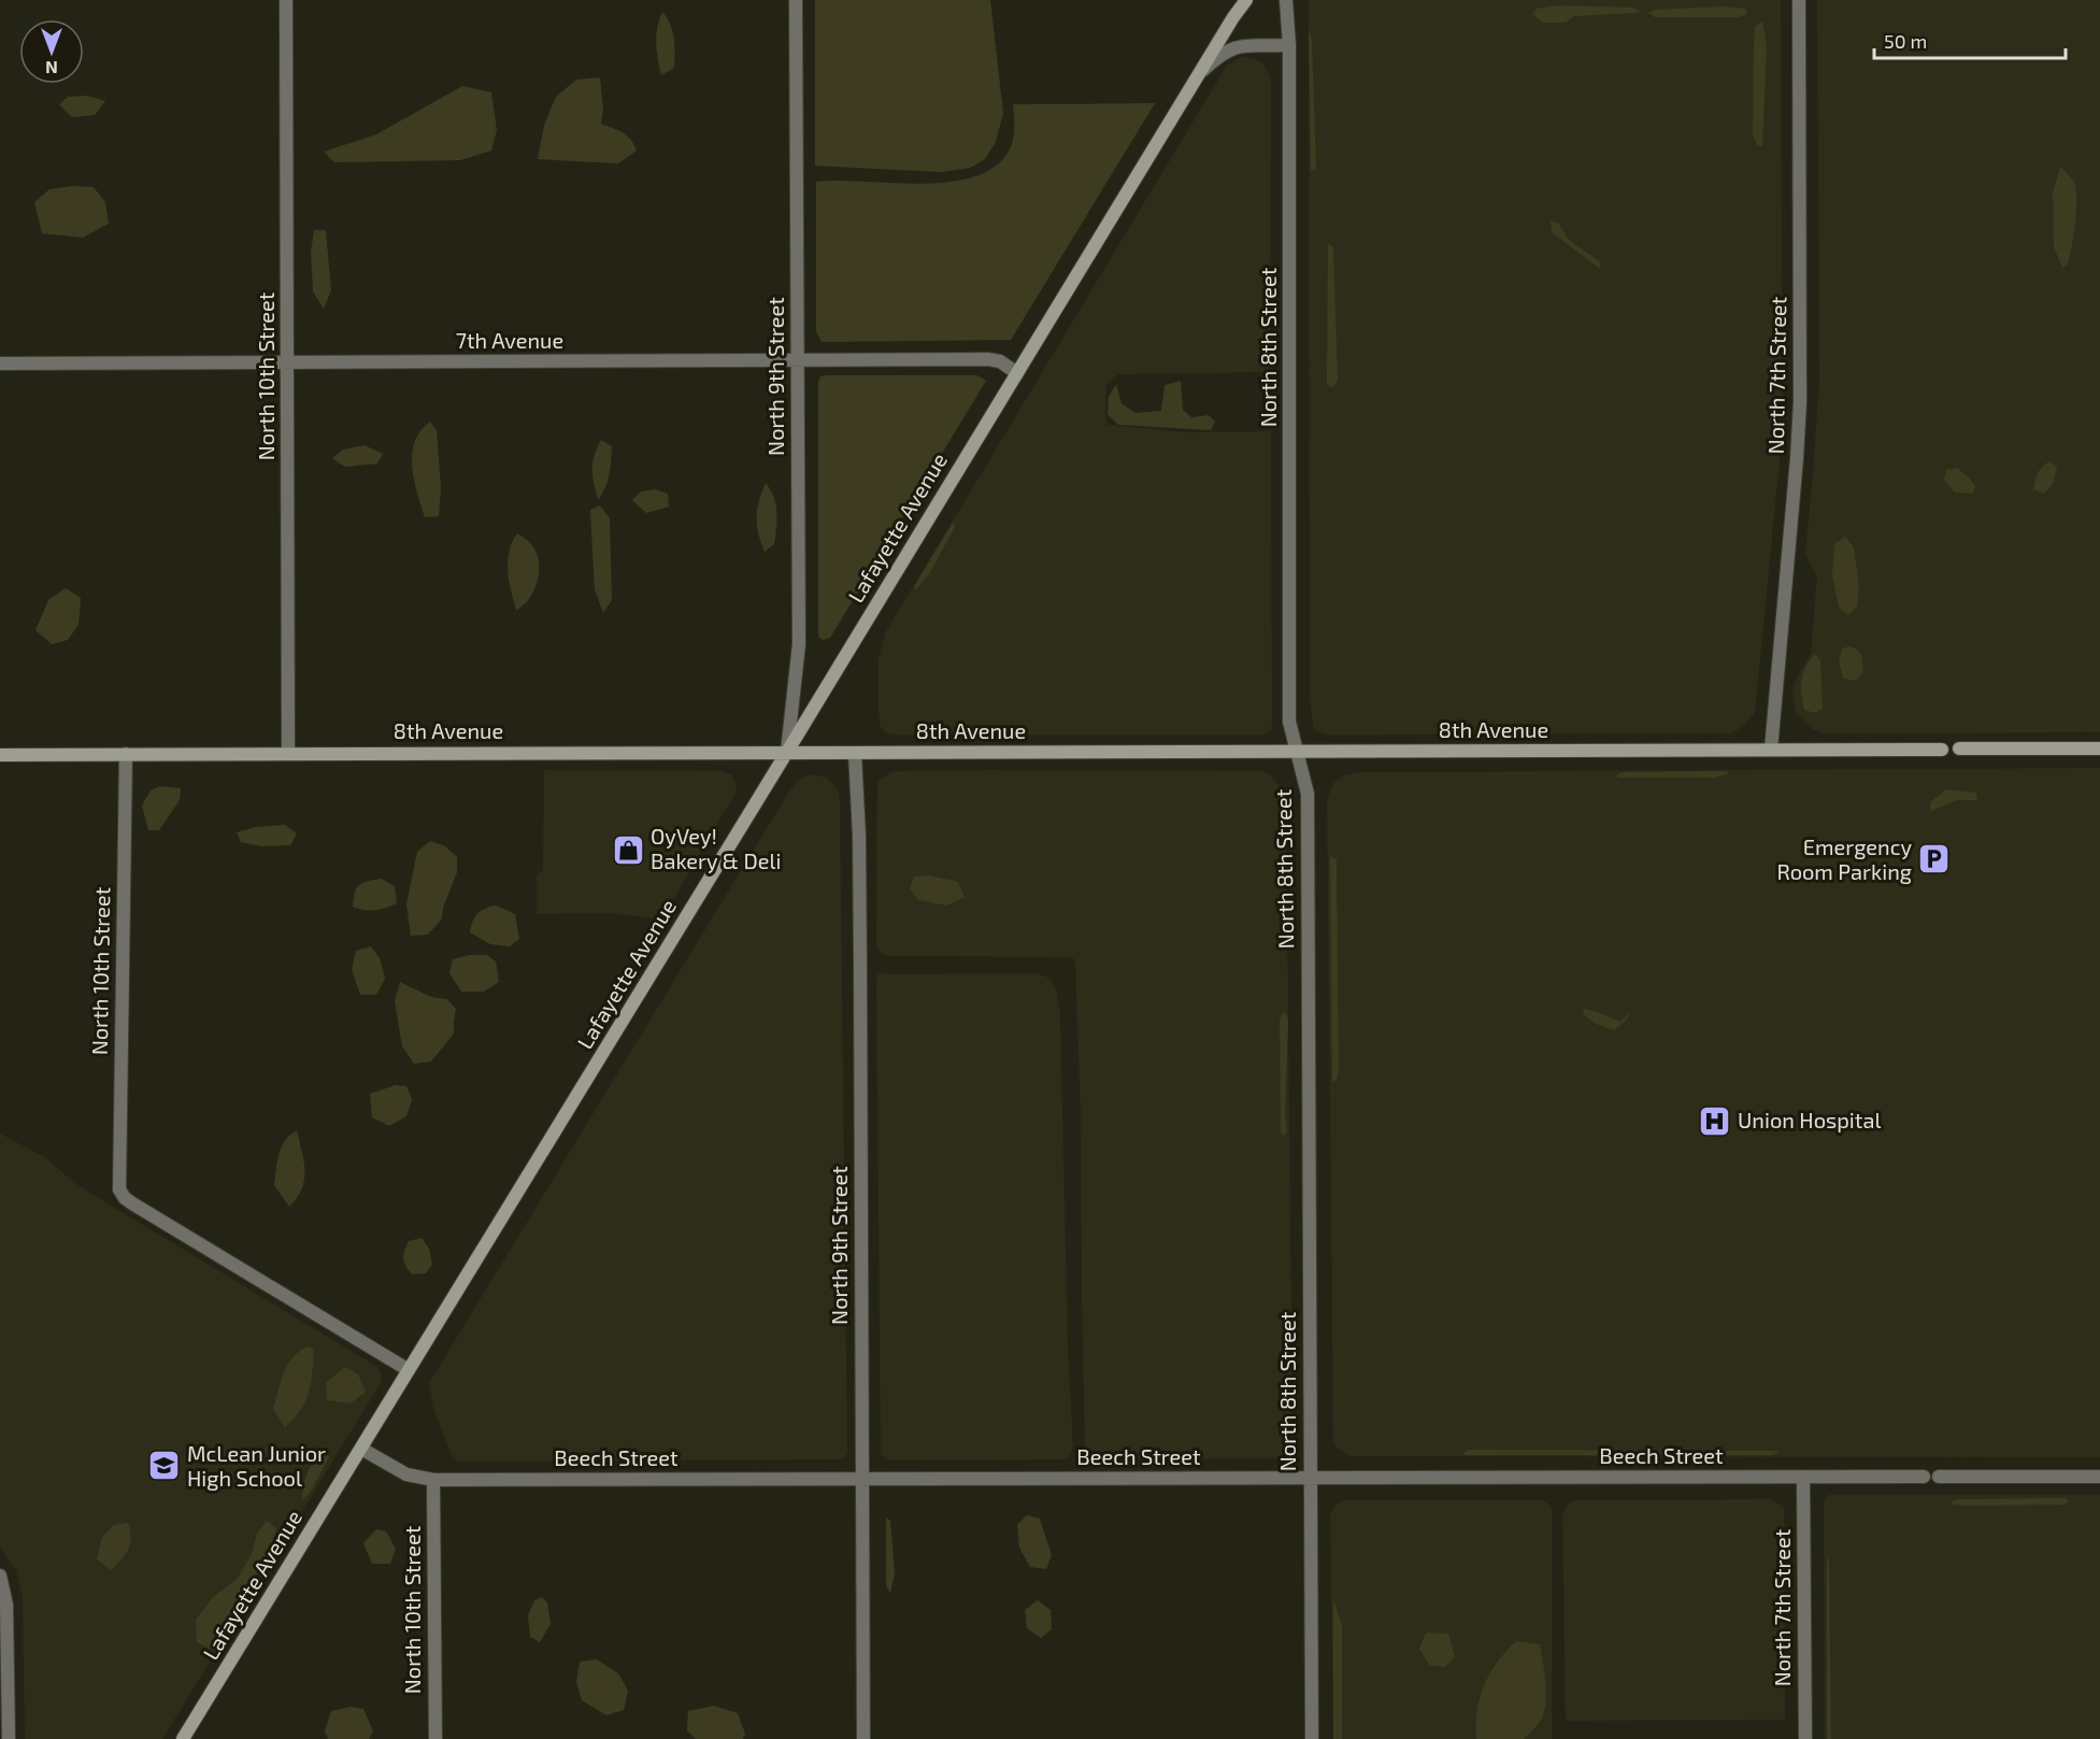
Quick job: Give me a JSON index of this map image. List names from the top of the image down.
{
  "streets": {
    "street": [
      "7th Avenue",
      "North 8th Street",
      "North 7th Street",
      "North 10th Street",
      "North 9th Street",
      "Lafayette Avenue",
      "8th Avenue",
      "Beech Street"
    ]
  },
  "crossings": [
    ["7th Avenue", "North 10th Street"],
    ["7th Avenue", "North 9th Street"],
    ["7th Avenue", "Lafayette Avenue"],
    ["North 8th Street", "8th Avenue"],
    ["North 8th Street", "Beech Street"],
    ["North 7th Street", "8th Avenue"],
    ["North 7th Street", "Beech Street"],
    ["North 10th Street", "Lafayette Avenue"],
    ["North 10th Street", "8th Avenue"],
    ["North 10th Street", "Beech Street"],
    ["North 9th Street", "Lafayette Avenue"],
    ["North 9th Street", "8th Avenue"],
    ["North 9th Street", "Beech Street"],
    ["Lafayette Avenue", "8th Avenue"],
    ["Lafayette Avenue", "Beech Street"]
  ],
  "places": {
    "shop": ["OyVey! Bakery & Deli"],
    "parking": ["Emergency Room Parking"],
    "hospital": ["Union Hospital"],
    "school or university": ["McLean Junior High School"]
  },
  "scale_bar": "50 m",
  "north": "bottom"
}
